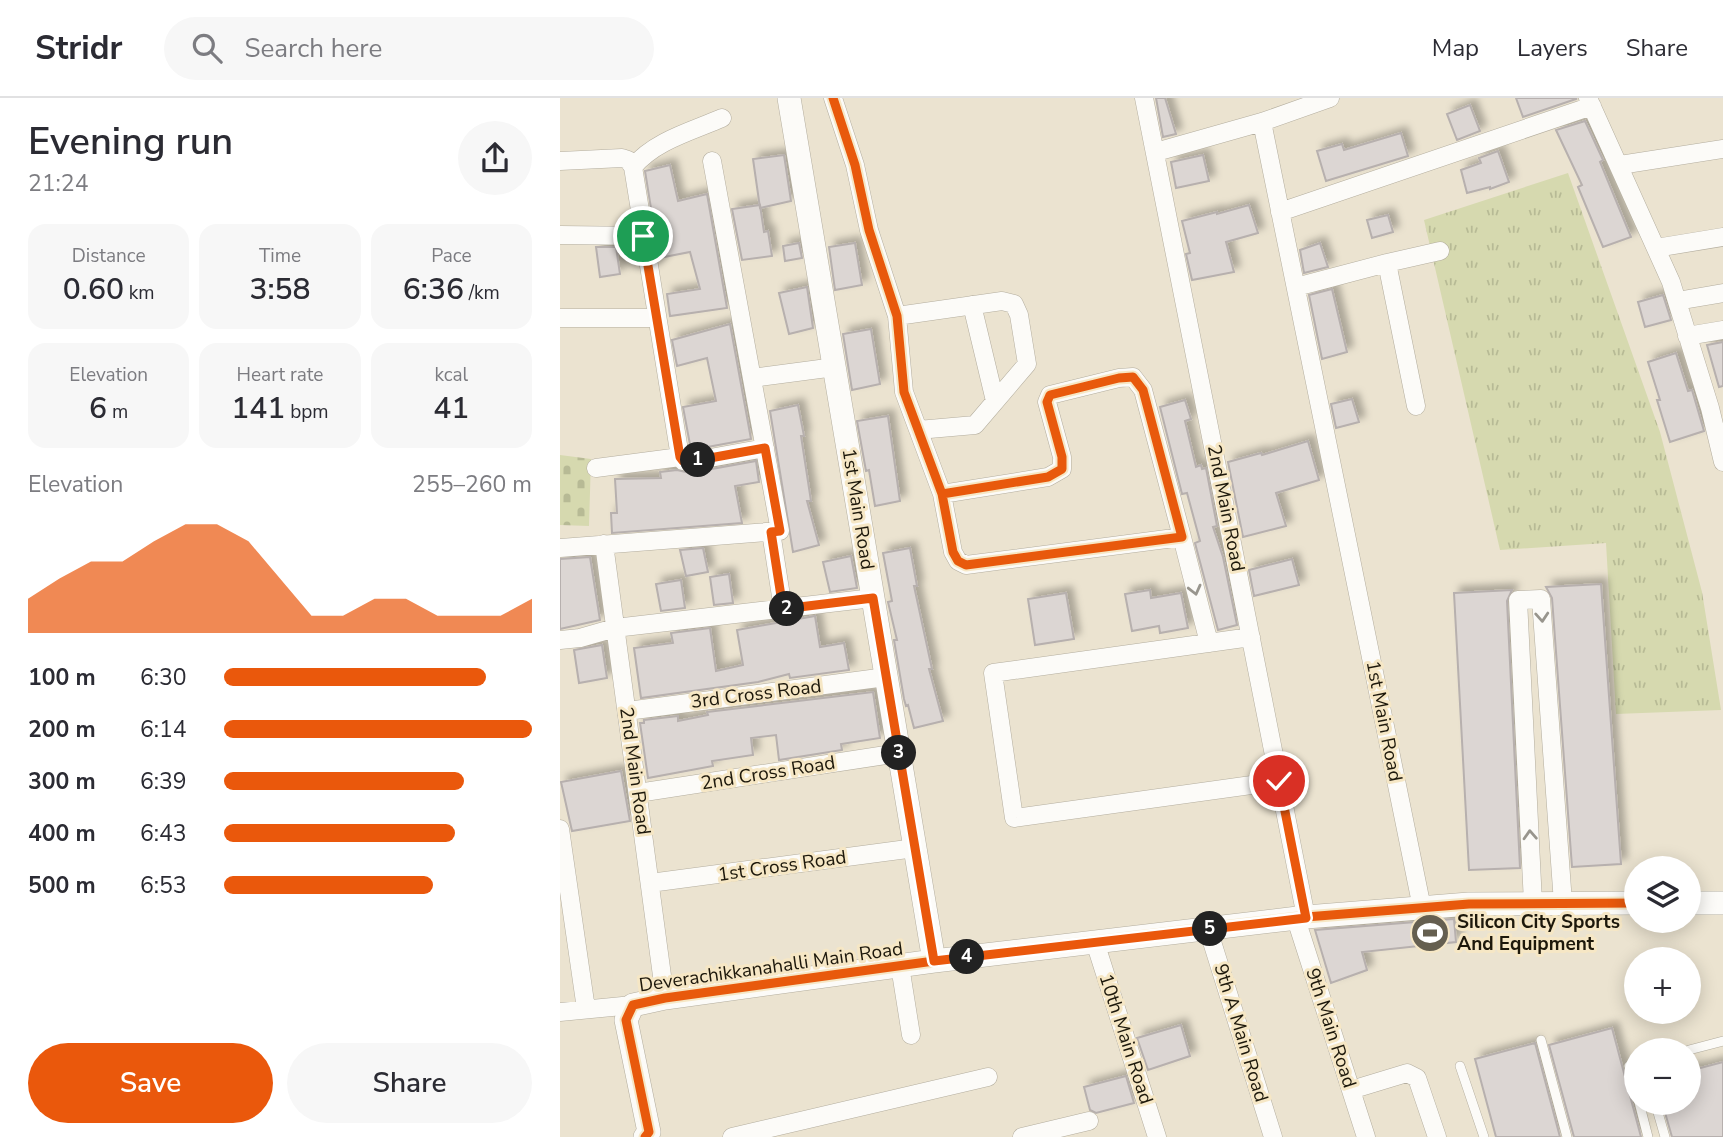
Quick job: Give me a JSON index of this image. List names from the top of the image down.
{
  "streets": {
    "street": [
      "2nd Main Road",
      "1st Main Road",
      "3rd Cross Road",
      "2nd Cross Road",
      "1st Cross Road",
      "Deverachikkanahalli Main Road",
      "9th Main Road",
      "9th A Main Road",
      "10th Main Road"
    ]
  },
  "crossings": [
    ["2nd Main Road", "3rd Cross Road"],
    ["2nd Main Road", "2nd Cross Road"],
    ["2nd Main Road", "1st Cross Road"],
    ["2nd Main Road", "Deverachikkanahalli Main Road"],
    ["2nd Main Road", "9th Main Road"],
    ["1st Main Road", "3rd Cross Road"],
    ["1st Main Road", "2nd Cross Road"],
    ["1st Main Road", "1st Cross Road"],
    ["1st Main Road", "Deverachikkanahalli Main Road"],
    ["Deverachikkanahalli Main Road", "9th Main Road"],
    ["Deverachikkanahalli Main Road", "9th A Main Road"],
    ["Deverachikkanahalli Main Road", "10th Main Road"]
  ],
  "places": {
    "sports": ["Silicon City Sports And Equipment"]
  },
  "page": {
    "header": "Stridr",
    "search": "Search here",
    "nav": ["Map", "Layers", "Share"],
    "heading": ["Evening run", "21:24"],
    "stats": [
      ["Distance", "0.60 km"],
      ["Time", "3:58"],
      ["Pace", "6:36 /km"],
      ["Elevation", "6 m"],
      ["Heart rate", "141 bpm"],
      ["kcal", "41"]
    ],
    "pins": [
      "1",
      "2",
      "3",
      "5",
      "4"
    ],
    "chart": ["Elevation", "255–260 m"],
    "list": [
      {
        "name": "100 m",
        "note": "6:30"
      },
      {
        "name": "200 m",
        "note": "6:14"
      },
      {
        "name": "300 m",
        "note": "6:39"
      },
      {
        "name": "400 m",
        "note": "6:43"
      },
      {
        "name": "500 m",
        "note": "6:53"
      }
    ],
    "map_buttons": ["+", "−"],
    "buttons": ["Save", "Share"]
  }
}
